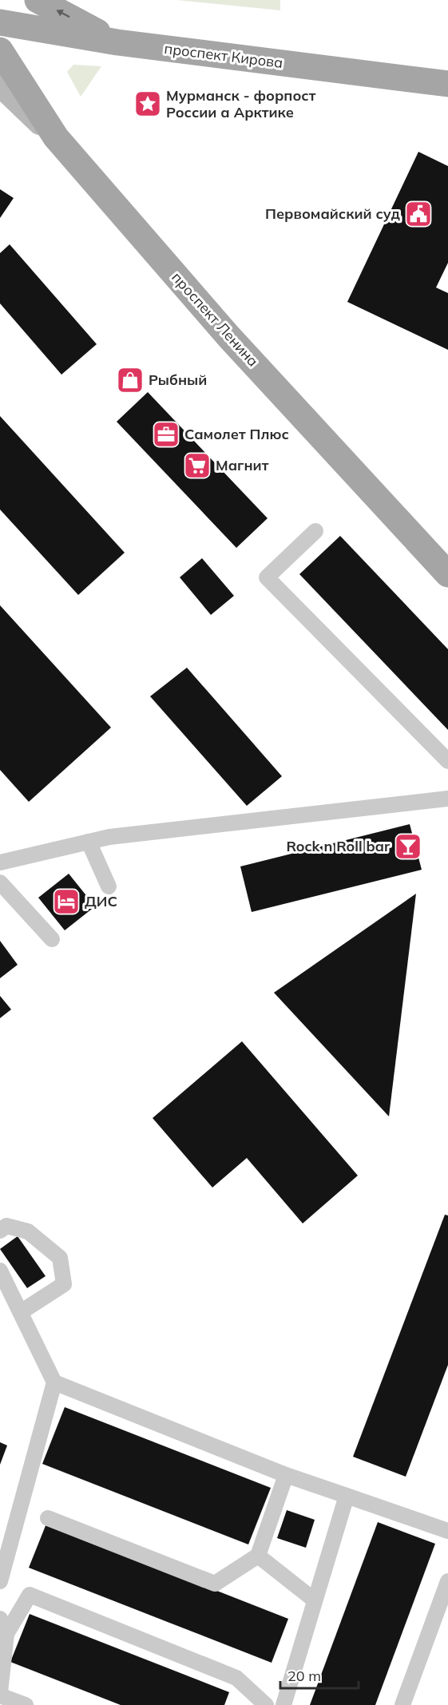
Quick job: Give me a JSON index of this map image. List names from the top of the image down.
{
  "streets": {
    "main road": ["проспект Кирова", "проспект Ленина"]
  },
  "places": {
    "place": ["Мурманск - форпост России а Арктике"],
    "public building": ["Первомайский суд"],
    "shop": ["Рыбный"],
    "office": ["Самолет Плюс"],
    "supermarket": ["Магнит"],
    "bar": ["Rock n Roll bar"],
    "hotel": ["ДИС"]
  },
  "scale_bar": "20 m"
}
